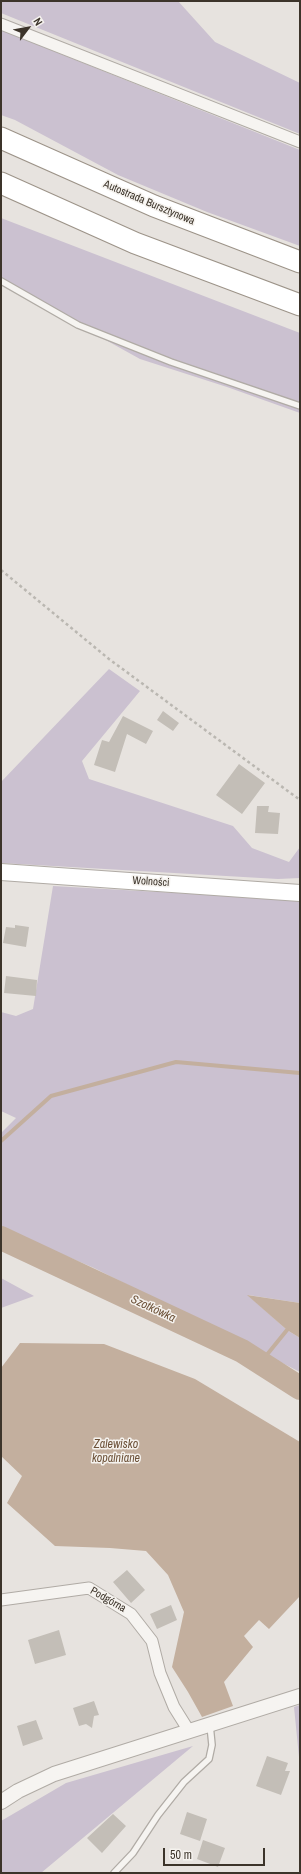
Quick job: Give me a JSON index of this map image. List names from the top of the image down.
{
  "streets": {
    "highway": ["Autostrada Bursztynowa"],
    "main road": ["Wolności"],
    "street": ["Podgórna"]
  },
  "water": ["Szotkówka", "Zalewisko kopalniane"],
  "scale_bar": "50 m",
  "north": "top right"
}
